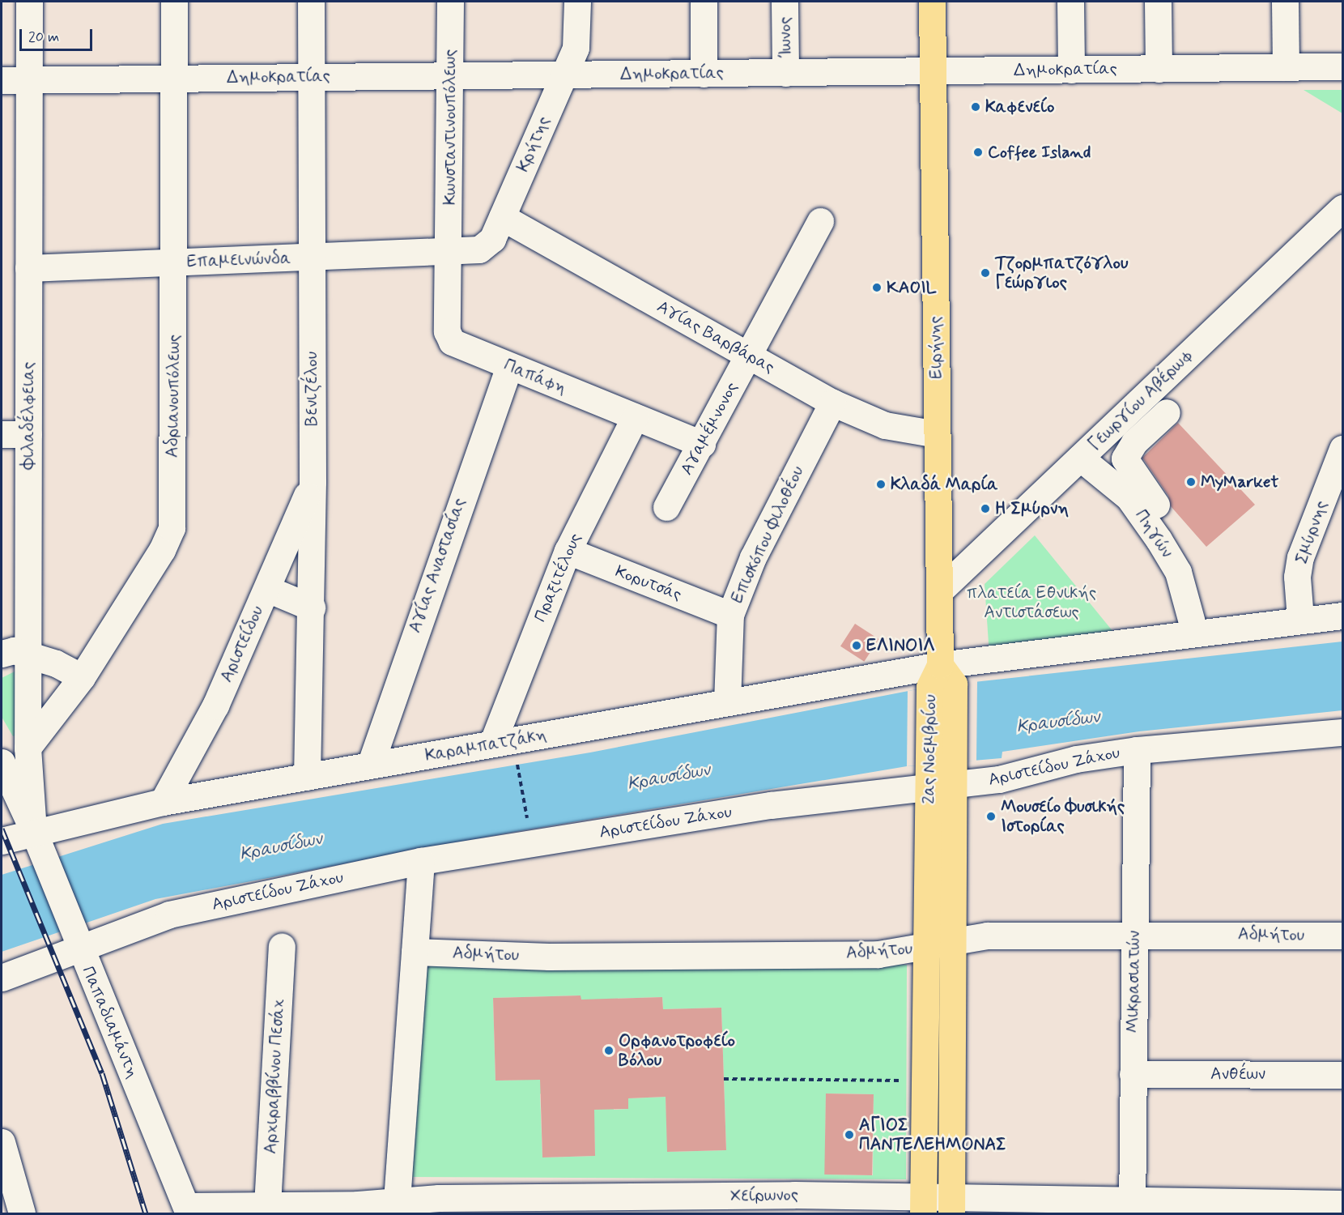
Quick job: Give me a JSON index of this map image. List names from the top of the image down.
{
  "streets": {
    "main road": ["Ειρήνης", "2ας Νοεμβρίου"],
    "street": [
      "Ίωνος",
      "Δημοκρατίας",
      "Κωνσταντινουπόλεως",
      "Κρήτης",
      "Επαμεινώνδα",
      "Αγίας Βαρβάρας",
      "Παπάφη",
      "Βενιζέλου",
      "Αδριανουπόλεως",
      "Γεωργίου Αβέρωφ",
      "Φιλαδέλφειας",
      "Αγαμέμνονος",
      "Σμύρνης",
      "Πηγών",
      "Επισκόπου Φιλοθέου",
      "Αγίας Αναστασίας",
      "Πραξιτέλους",
      "Κορυτσάς",
      "Αριστείδου",
      "Καραμπατζάκη",
      "Αριστείδου Ζάχου",
      "Αδμήτου",
      "Μικρασιατών",
      "Παπαδιαμάντη",
      "Ανθέων",
      "Αρχιραββίνου Πεσάχ",
      "Χείρωνος"
    ]
  },
  "crossings": [
    ["Ίωνος", "Δημοκρατίας"],
    ["Δημοκρατίας", "Κωνσταντινουπόλεως"],
    ["Δημοκρατίας", "Κρήτης"],
    ["Δημοκρατίας", "Ειρήνης"],
    ["Δημοκρατίας", "Βενιζέλου"],
    ["Δημοκρατίας", "Αδριανουπόλεως"],
    ["Δημοκρατίας", "Φιλαδέλφειας"],
    ["Κωνσταντινουπόλεως", "Κρήτης"],
    ["Κωνσταντινουπόλεως", "Επαμεινώνδα"],
    ["Κωνσταντινουπόλεως", "Παπάφη"],
    ["Κρήτης", "Επαμεινώνδα"],
    ["Κρήτης", "Αγίας Βαρβάρας"],
    ["Κρήτης", "Παπάφη"],
    ["Επαμεινώνδα", "Παπάφη"],
    ["Επαμεινώνδα", "Βενιζέλου"],
    ["Επαμεινώνδα", "Αδριανουπόλεως"],
    ["Επαμεινώνδα", "Φιλαδέλφειας"],
    ["Αγίας Βαρβάρας", "Ειρήνης"],
    ["Αγίας Βαρβάρας", "Αγαμέμνονος"],
    ["Αγίας Βαρβάρας", "Επισκόπου Φιλοθέου"],
    ["Ειρήνης", "Γεωργίου Αβέρωφ"],
    ["Ειρήνης", "Καραμπατζάκη"],
    ["Ειρήνης", "2ας Νοεμβρίου"],
    ["Παπάφη", "Αγαμέμνονος"],
    ["Παπάφη", "Αγίας Αναστασίας"],
    ["Παπάφη", "Πραξιτέλους"],
    ["Βενιζέλου", "Αριστείδου"],
    ["Βενιζέλου", "Καραμπατζάκη"],
    ["Αδριανουπόλεως", "Φιλαδέλφειας"],
    ["Γεωργίου Αβέρωφ", "Πηγών"],
    ["Φιλαδέλφειας", "Καραμπατζάκη"],
    ["Φιλαδέλφειας", "Παπαδιαμάντη"],
    ["Πηγών", "Καραμπατζάκη"],
    ["Επισκόπου Φιλοθέου", "Κορυτσάς"],
    ["Επισκόπου Φιλοθέου", "Καραμπατζάκη"],
    ["Αγίας Αναστασίας", "Καραμπατζάκη"],
    ["Πραξιτέλους", "Κορυτσάς"],
    ["Πραξιτέλους", "Καραμπατζάκη"],
    ["Αριστείδου", "Καραμπατζάκη"],
    ["Καραμπατζάκη", "2ας Νοεμβρίου"],
    ["Καραμπατζάκη", "Παπαδιαμάντη"],
    ["2ας Νοεμβρίου", "Αριστείδου Ζάχου"],
    ["2ας Νοεμβρίου", "Αδμήτου"],
    ["2ας Νοεμβρίου", "Χείρωνος"],
    ["Αριστείδου Ζάχου", "Μικρασιατών"],
    ["Αριστείδου Ζάχου", "Παπαδιαμάντη"],
    ["Αδμήτου", "Μικρασιατών"],
    ["Μικρασιατών", "Ανθέων"],
    ["Μικρασιατών", "Χείρωνος"],
    ["Παπαδιαμάντη", "Χείρωνος"],
    ["Αρχιραββίνου Πεσάχ", "Χείρωνος"]
  ],
  "water": ["Κραυσίδων"],
  "parks": ["πλατεία Εθνικής Αντιστάσεως"],
  "places": [
    "Καφενείο",
    "Coffee Island",
    "Τζορμπατζόγλου Γεώργιος",
    "KAOIL",
    "MyMarket",
    "Κλαδά Μαρία",
    "Η Σμύρνη",
    "ΕΛΙΝΟΙΛ",
    "Μουσείο Φυσικής Ιστορίας",
    "Ορφανοτροφείο Βόλου",
    "ΑΓΙΟΣ ΠΑΝΤΕΛΕΗΜΟΝΑΣ"
  ],
  "scale_bar": "20 m"
}
